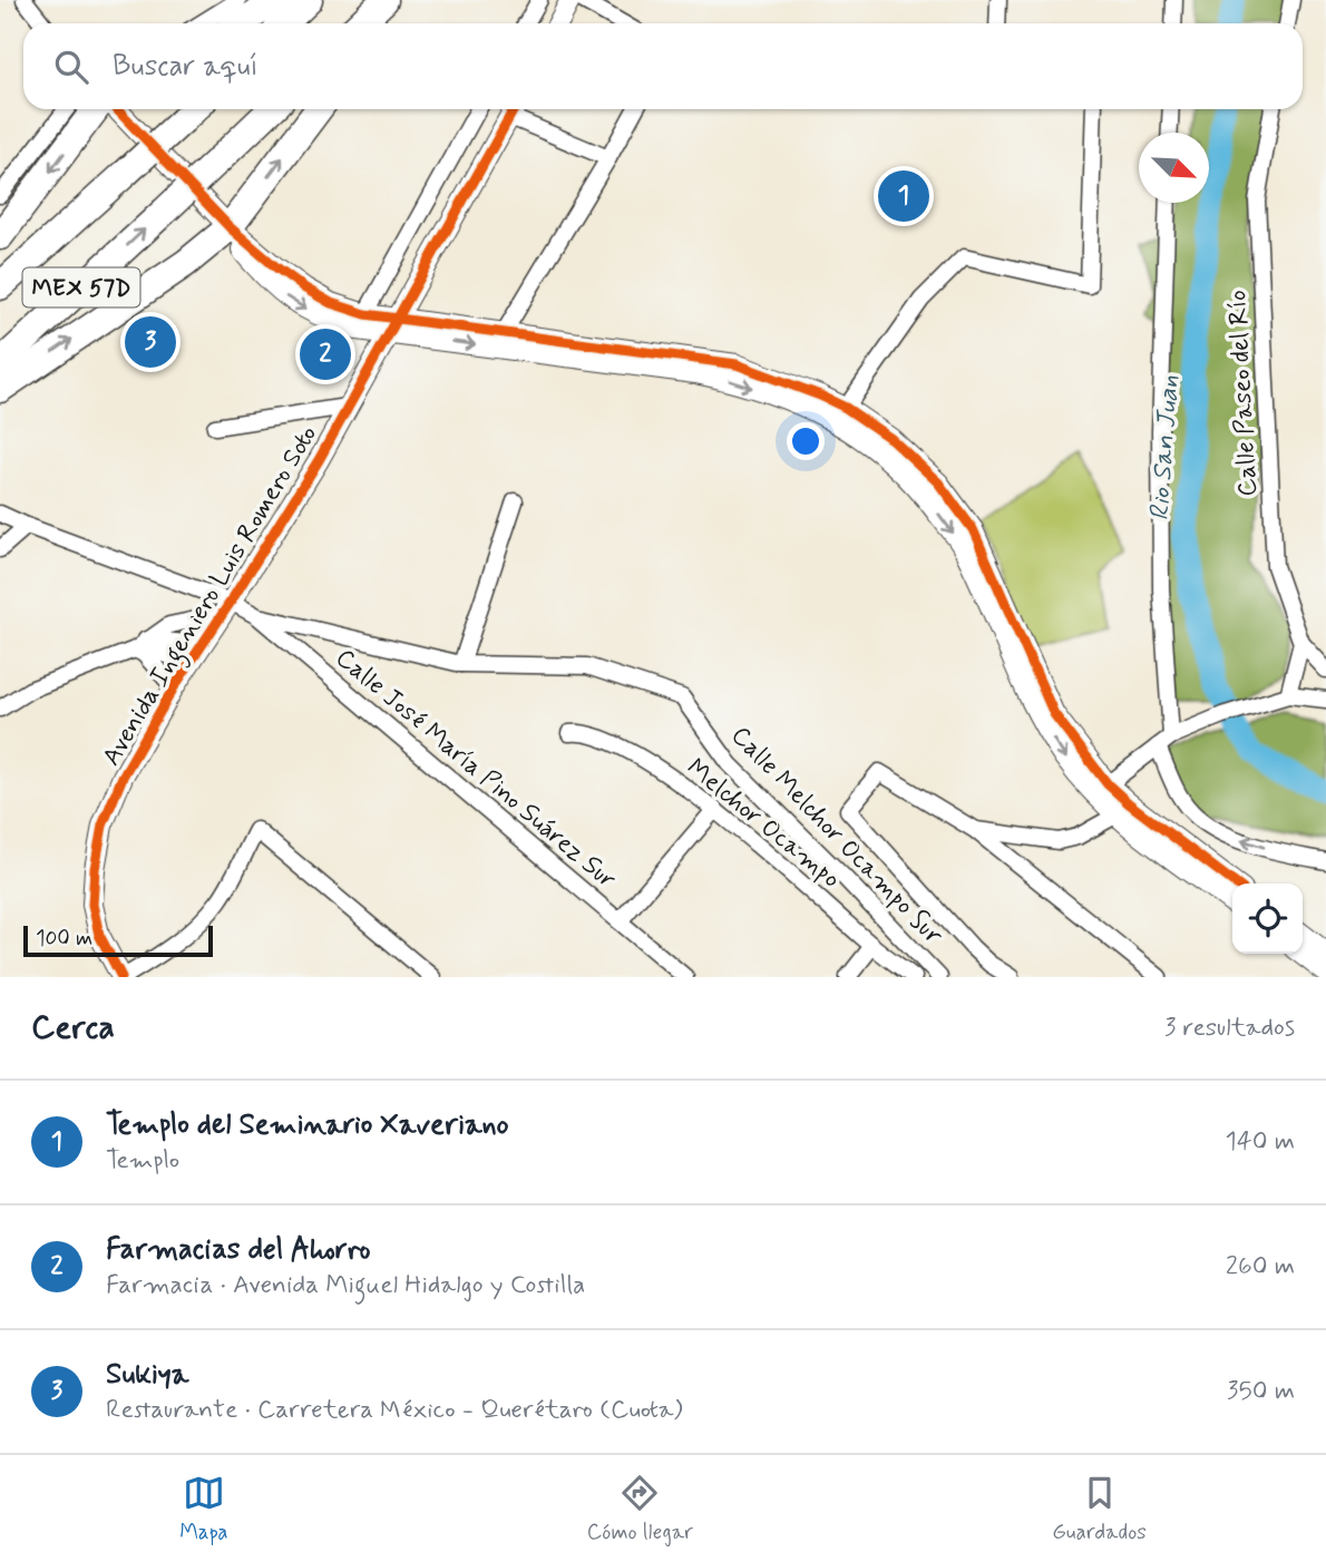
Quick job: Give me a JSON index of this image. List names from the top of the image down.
{
  "streets": {
    "highway": ["MEX 57D"],
    "street": [
      "Calle Paseo del Río",
      "Avenida Ingeniero Luis Romero Soto",
      "Calle José María Pino Suárez Sur",
      "Melchor Ocampo",
      "Calle Melchor Ocampo Sur"
    ]
  },
  "crossings": [
    ["Avenida Ingeniero Luis Romero Soto", "Calle José María Pino Suárez Sur"],
    ["Calle José María Pino Suárez Sur", "Calle Melchor Ocampo Sur"]
  ],
  "water": ["Rio San Juan"],
  "scale_bar": "100 m",
  "north": "bottom right",
  "page": {
    "search": "Buscar aquí",
    "pins": ["1", "3", "2"],
    "scale": "100 m",
    "heading": ["Cerca", "3 resultados"],
    "list": [
      {
        "mark": "1",
        "name": "Templo del Seminario Xaveriano",
        "note": "Templo",
        "value": "140 m"
      },
      {
        "mark": "2",
        "name": "Farmacias del Ahorro",
        "note": "Farmacia · Avenida Miguel Hidalgo y Costilla",
        "value": "260 m"
      },
      {
        "mark": "3",
        "name": "Sukiya",
        "note": "Restaurante · Carretera México - Querétaro (Cuota)",
        "value": "350 m"
      }
    ],
    "nav": ["Mapa", "Cómo llegar", "Guardados"]
  }
}
